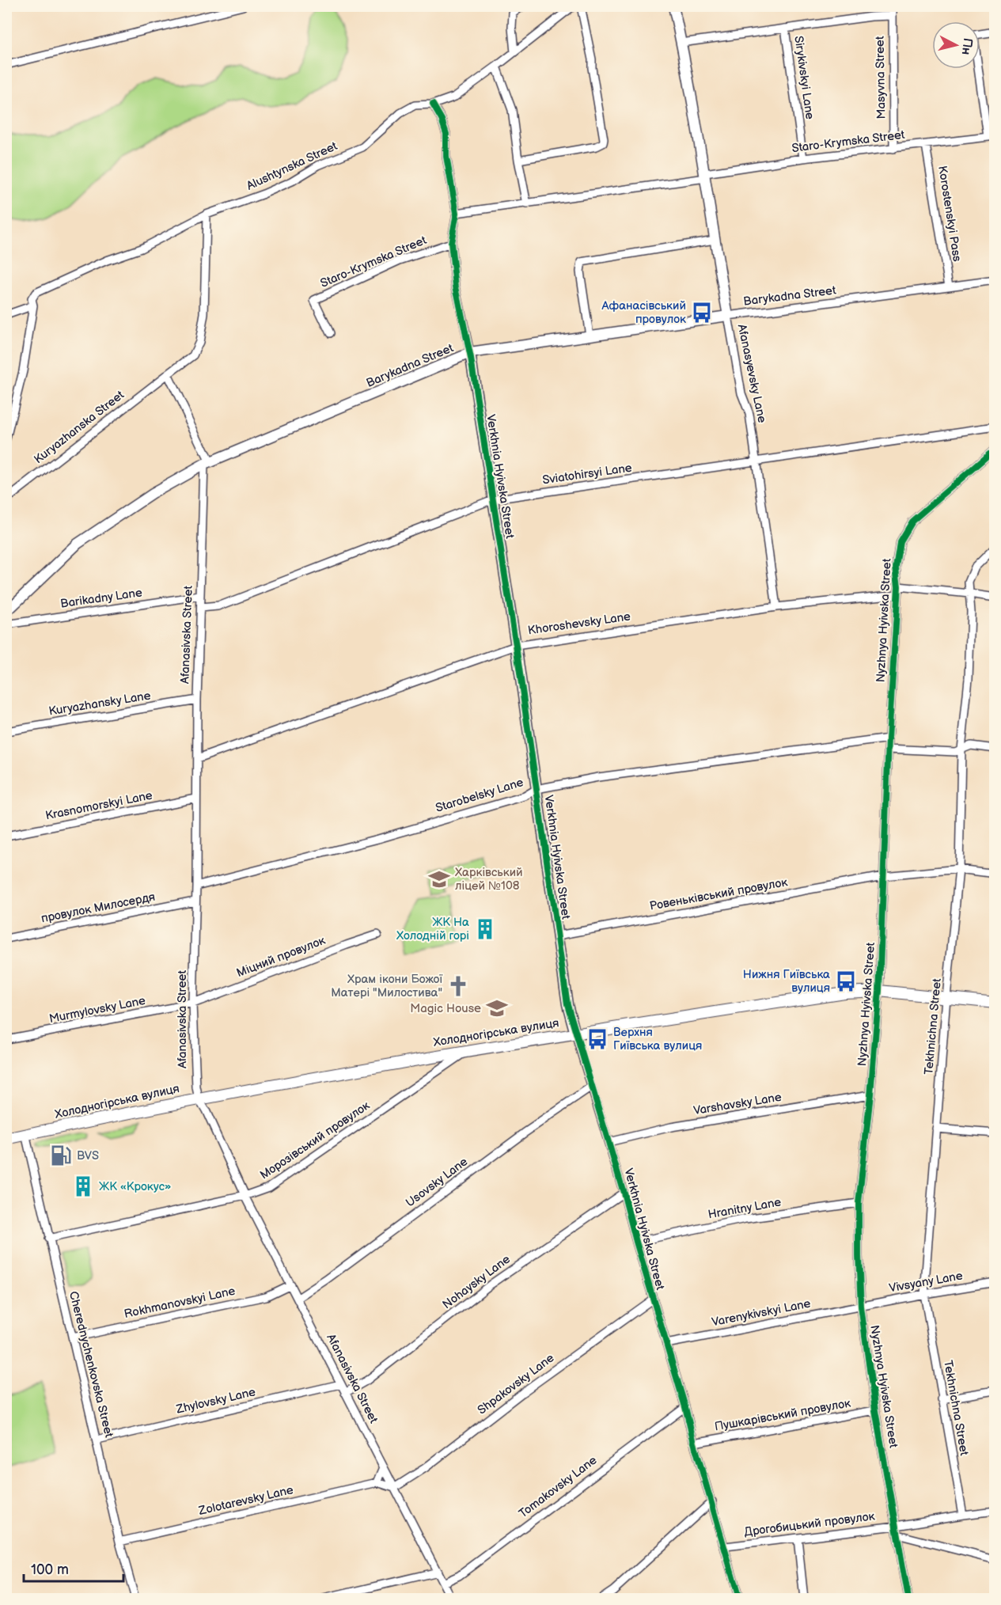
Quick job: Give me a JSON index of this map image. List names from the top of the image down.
{
  "streets": {
    "main road": ["Холодногірська вулиця"],
    "street": [
      "Sirykivskyi Lane",
      "Masyvna Street",
      "Staro-Krymska Street",
      "Alushtynska Street",
      "Korostenskyi Pass",
      "Barykadna Street",
      "Afanasyevsky Lane",
      "Kuryazhanska Street",
      "Sviatohirsyi Lane",
      "Verkhnia Hyivska Street",
      "Barikadny Lane",
      "Nyzhnya Hyivska Street",
      "Khoroshevsky Lane",
      "Afanasivska Street",
      "Kuryazhansky Lane",
      "Starobelsky Lane",
      "Krasnomorskyi Lane",
      "Ровеньківський провулок",
      "провулок Милосердя",
      "Міцний провулок",
      "Murmylovsky Lane",
      "Tekhnichna Street",
      "Varshavsky Lane",
      "Морозівський провулок",
      "Usovsky Lane",
      "Hranitny Lane",
      "Nohaysky Lane",
      "Vivsyany Lane",
      "Rokhmanovskyi Lane",
      "Varenykivskyi Lane",
      "Cherednychenkovska Street",
      "Shpakovsky Lane",
      "Zhylovsky Lane",
      "Пушкарівський провулок",
      "Tomakovsky Lane",
      "Zolotarevsky Lane",
      "Дрогобицький провулок"
    ]
  },
  "crossings": [
    ["Sirykivskyi Lane", "Staro-Krymska Street"],
    ["Masyvna Street", "Staro-Krymska Street"],
    ["Staro-Krymska Street", "Korostenskyi Pass"],
    ["Staro-Krymska Street", "Afanasyevsky Lane"],
    ["Staro-Krymska Street", "Verkhnia Hyivska Street"],
    ["Alushtynska Street", "Verkhnia Hyivska Street"],
    ["Korostenskyi Pass", "Barykadna Street"],
    ["Barykadna Street", "Afanasyevsky Lane"],
    ["Barykadna Street", "Verkhnia Hyivska Street"],
    ["Barykadna Street", "Afanasivska Street"],
    ["Afanasyevsky Lane", "Sviatohirsyi Lane"],
    ["Afanasyevsky Lane", "Khoroshevsky Lane"],
    ["Kuryazhanska Street", "Afanasivska Street"],
    ["Sviatohirsyi Lane", "Verkhnia Hyivska Street"],
    ["Sviatohirsyi Lane", "Afanasivska Street"],
    ["Verkhnia Hyivska Street", "Khoroshevsky Lane"],
    ["Verkhnia Hyivska Street", "Starobelsky Lane"],
    ["Verkhnia Hyivska Street", "Ровеньківський провулок"],
    ["Verkhnia Hyivska Street", "Холодногірська вулиця"],
    ["Verkhnia Hyivska Street", "Varshavsky Lane"],
    ["Verkhnia Hyivska Street", "Usovsky Lane"],
    ["Verkhnia Hyivska Street", "Hranitny Lane"],
    ["Verkhnia Hyivska Street", "Nohaysky Lane"],
    ["Verkhnia Hyivska Street", "Varenykivskyi Lane"],
    ["Verkhnia Hyivska Street", "Shpakovsky Lane"],
    ["Verkhnia Hyivska Street", "Пушкарівський провулок"],
    ["Verkhnia Hyivska Street", "Tomakovsky Lane"],
    ["Verkhnia Hyivska Street", "Дрогобицький провулок"],
    ["Barikadny Lane", "Afanasivska Street"],
    ["Nyzhnya Hyivska Street", "Khoroshevsky Lane"],
    ["Nyzhnya Hyivska Street", "Starobelsky Lane"],
    ["Nyzhnya Hyivska Street", "Ровеньківський провулок"],
    ["Nyzhnya Hyivska Street", "Холодногірська вулиця"],
    ["Nyzhnya Hyivska Street", "Varshavsky Lane"],
    ["Nyzhnya Hyivska Street", "Hranitny Lane"],
    ["Nyzhnya Hyivska Street", "Vivsyany Lane"],
    ["Nyzhnya Hyivska Street", "Varenykivskyi Lane"],
    ["Nyzhnya Hyivska Street", "Пушкарівський провулок"],
    ["Nyzhnya Hyivska Street", "Дрогобицький провулок"],
    ["Khoroshevsky Lane", "Afanasivska Street"],
    ["Afanasivska Street", "Kuryazhansky Lane"],
    ["Afanasivska Street", "Starobelsky Lane"],
    ["Afanasivska Street", "Krasnomorskyi Lane"],
    ["Afanasivska Street", "провулок Милосердя"],
    ["Afanasivska Street", "Міцний провулок"],
    ["Afanasivska Street", "Murmylovsky Lane"],
    ["Afanasivska Street", "Холодногірська вулиця"],
    ["Afanasivska Street", "Морозівський провулок"],
    ["Afanasivska Street", "Usovsky Lane"],
    ["Afanasivska Street", "Nohaysky Lane"],
    ["Afanasivska Street", "Rokhmanovskyi Lane"],
    ["Afanasivska Street", "Shpakovsky Lane"],
    ["Afanasivska Street", "Zhylovsky Lane"],
    ["Afanasivska Street", "Tomakovsky Lane"],
    ["Ровеньківський провулок", "Tekhnichna Street"],
    ["Міцний провулок", "Murmylovsky Lane"],
    ["Tekhnichna Street", "Холодногірська вулиця"],
    ["Tekhnichna Street", "Vivsyany Lane"],
    ["Tekhnichna Street", "Дрогобицький провулок"],
    ["Холодногірська вулиця", "Морозівський провулок"],
    ["Холодногірська вулиця", "Cherednychenkovska Street"],
    ["Морозівський провулок", "Cherednychenkovska Street"],
    ["Vivsyany Lane", "Varenykivskyi Lane"],
    ["Rokhmanovskyi Lane", "Cherednychenkovska Street"],
    ["Cherednychenkovska Street", "Zhylovsky Lane"],
    ["Cherednychenkovska Street", "Zolotarevsky Lane"]
  ],
  "places": {
    "bus stop": ["Афанасівський провулок", "Нижня Гиївська вулиця", "Верхня Гиївська вулиця"],
    "school or university": ["Харківський ліцей №108", "Magic House"],
    "building": ["ЖК На Холодній горі", "ЖК «Крокус»"],
    "church": ["Храм ікони Божої Матері \"Милостива\""],
    "fuel station": ["BVS"]
  },
  "scale_bar": "100 m",
  "north": "right"
}
